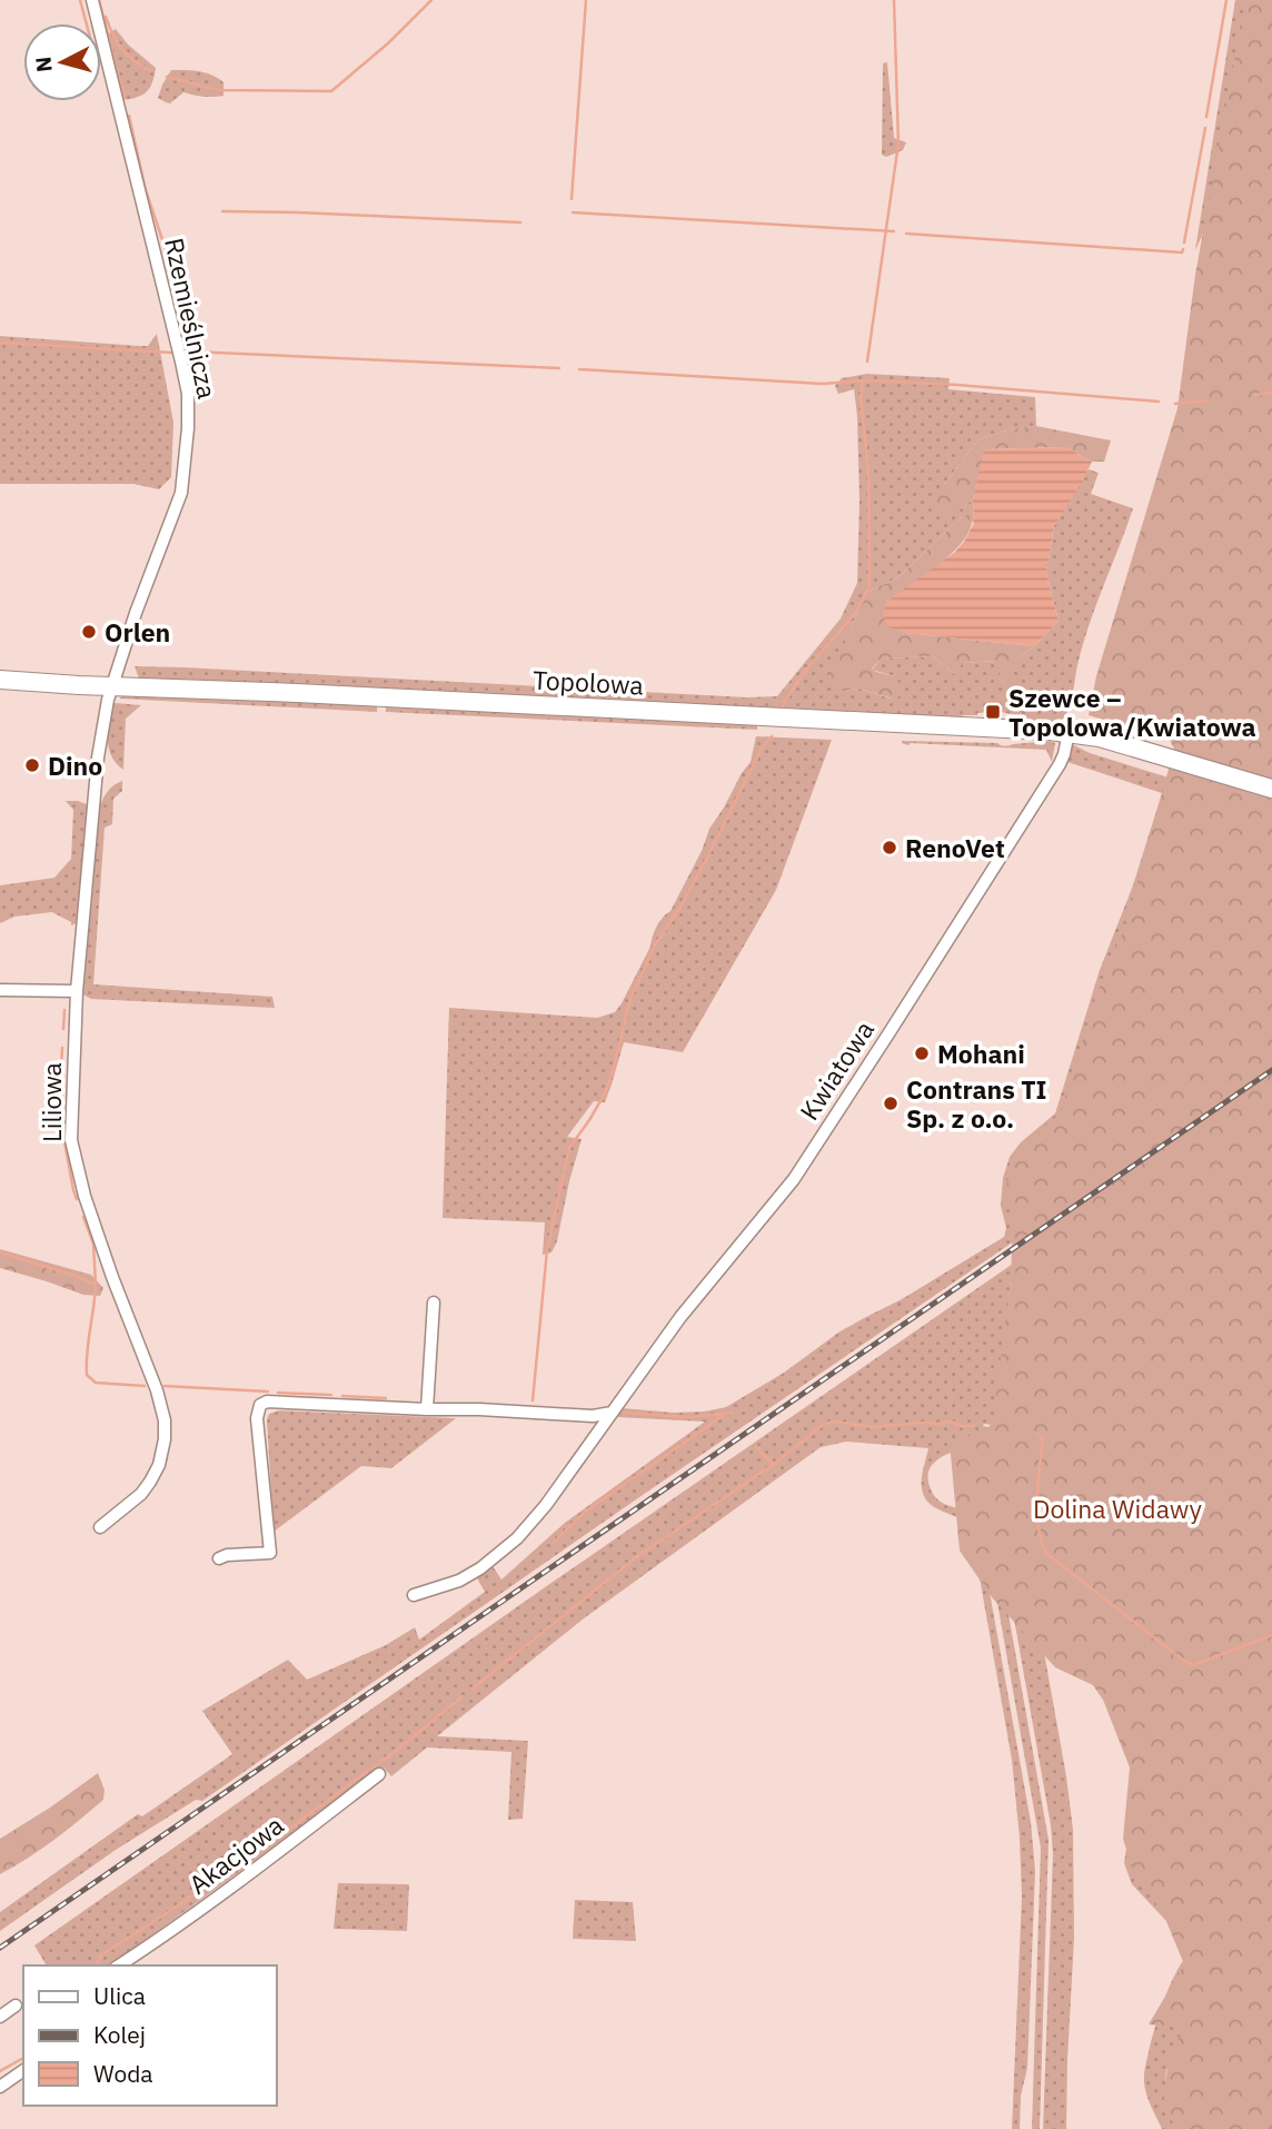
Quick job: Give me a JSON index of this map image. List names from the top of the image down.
{
  "streets": {
    "main road": ["Topolowa"],
    "street": [
      "Rzemieślnicza",
      "Kwiatowa",
      "Liliowa",
      "Akacjowa"
    ]
  },
  "crossings": [
    ["Rzemieślnicza", "Topolowa"],
    ["Rzemieślnicza", "Liliowa"],
    ["Topolowa", "Kwiatowa"],
    ["Topolowa", "Liliowa"]
  ],
  "parks": ["Dolina Widawy"],
  "places": {
    "other": [
      "Orlen",
      "Dino",
      "RenoVet",
      "Mohani",
      "Contrans TI Sp. z o.o."
    ],
    "transit": ["Szewce – Topolowa/Kwiatowa"]
  },
  "legend": ["Ulica", "Kolej", "Woda"],
  "north": "left"
}
